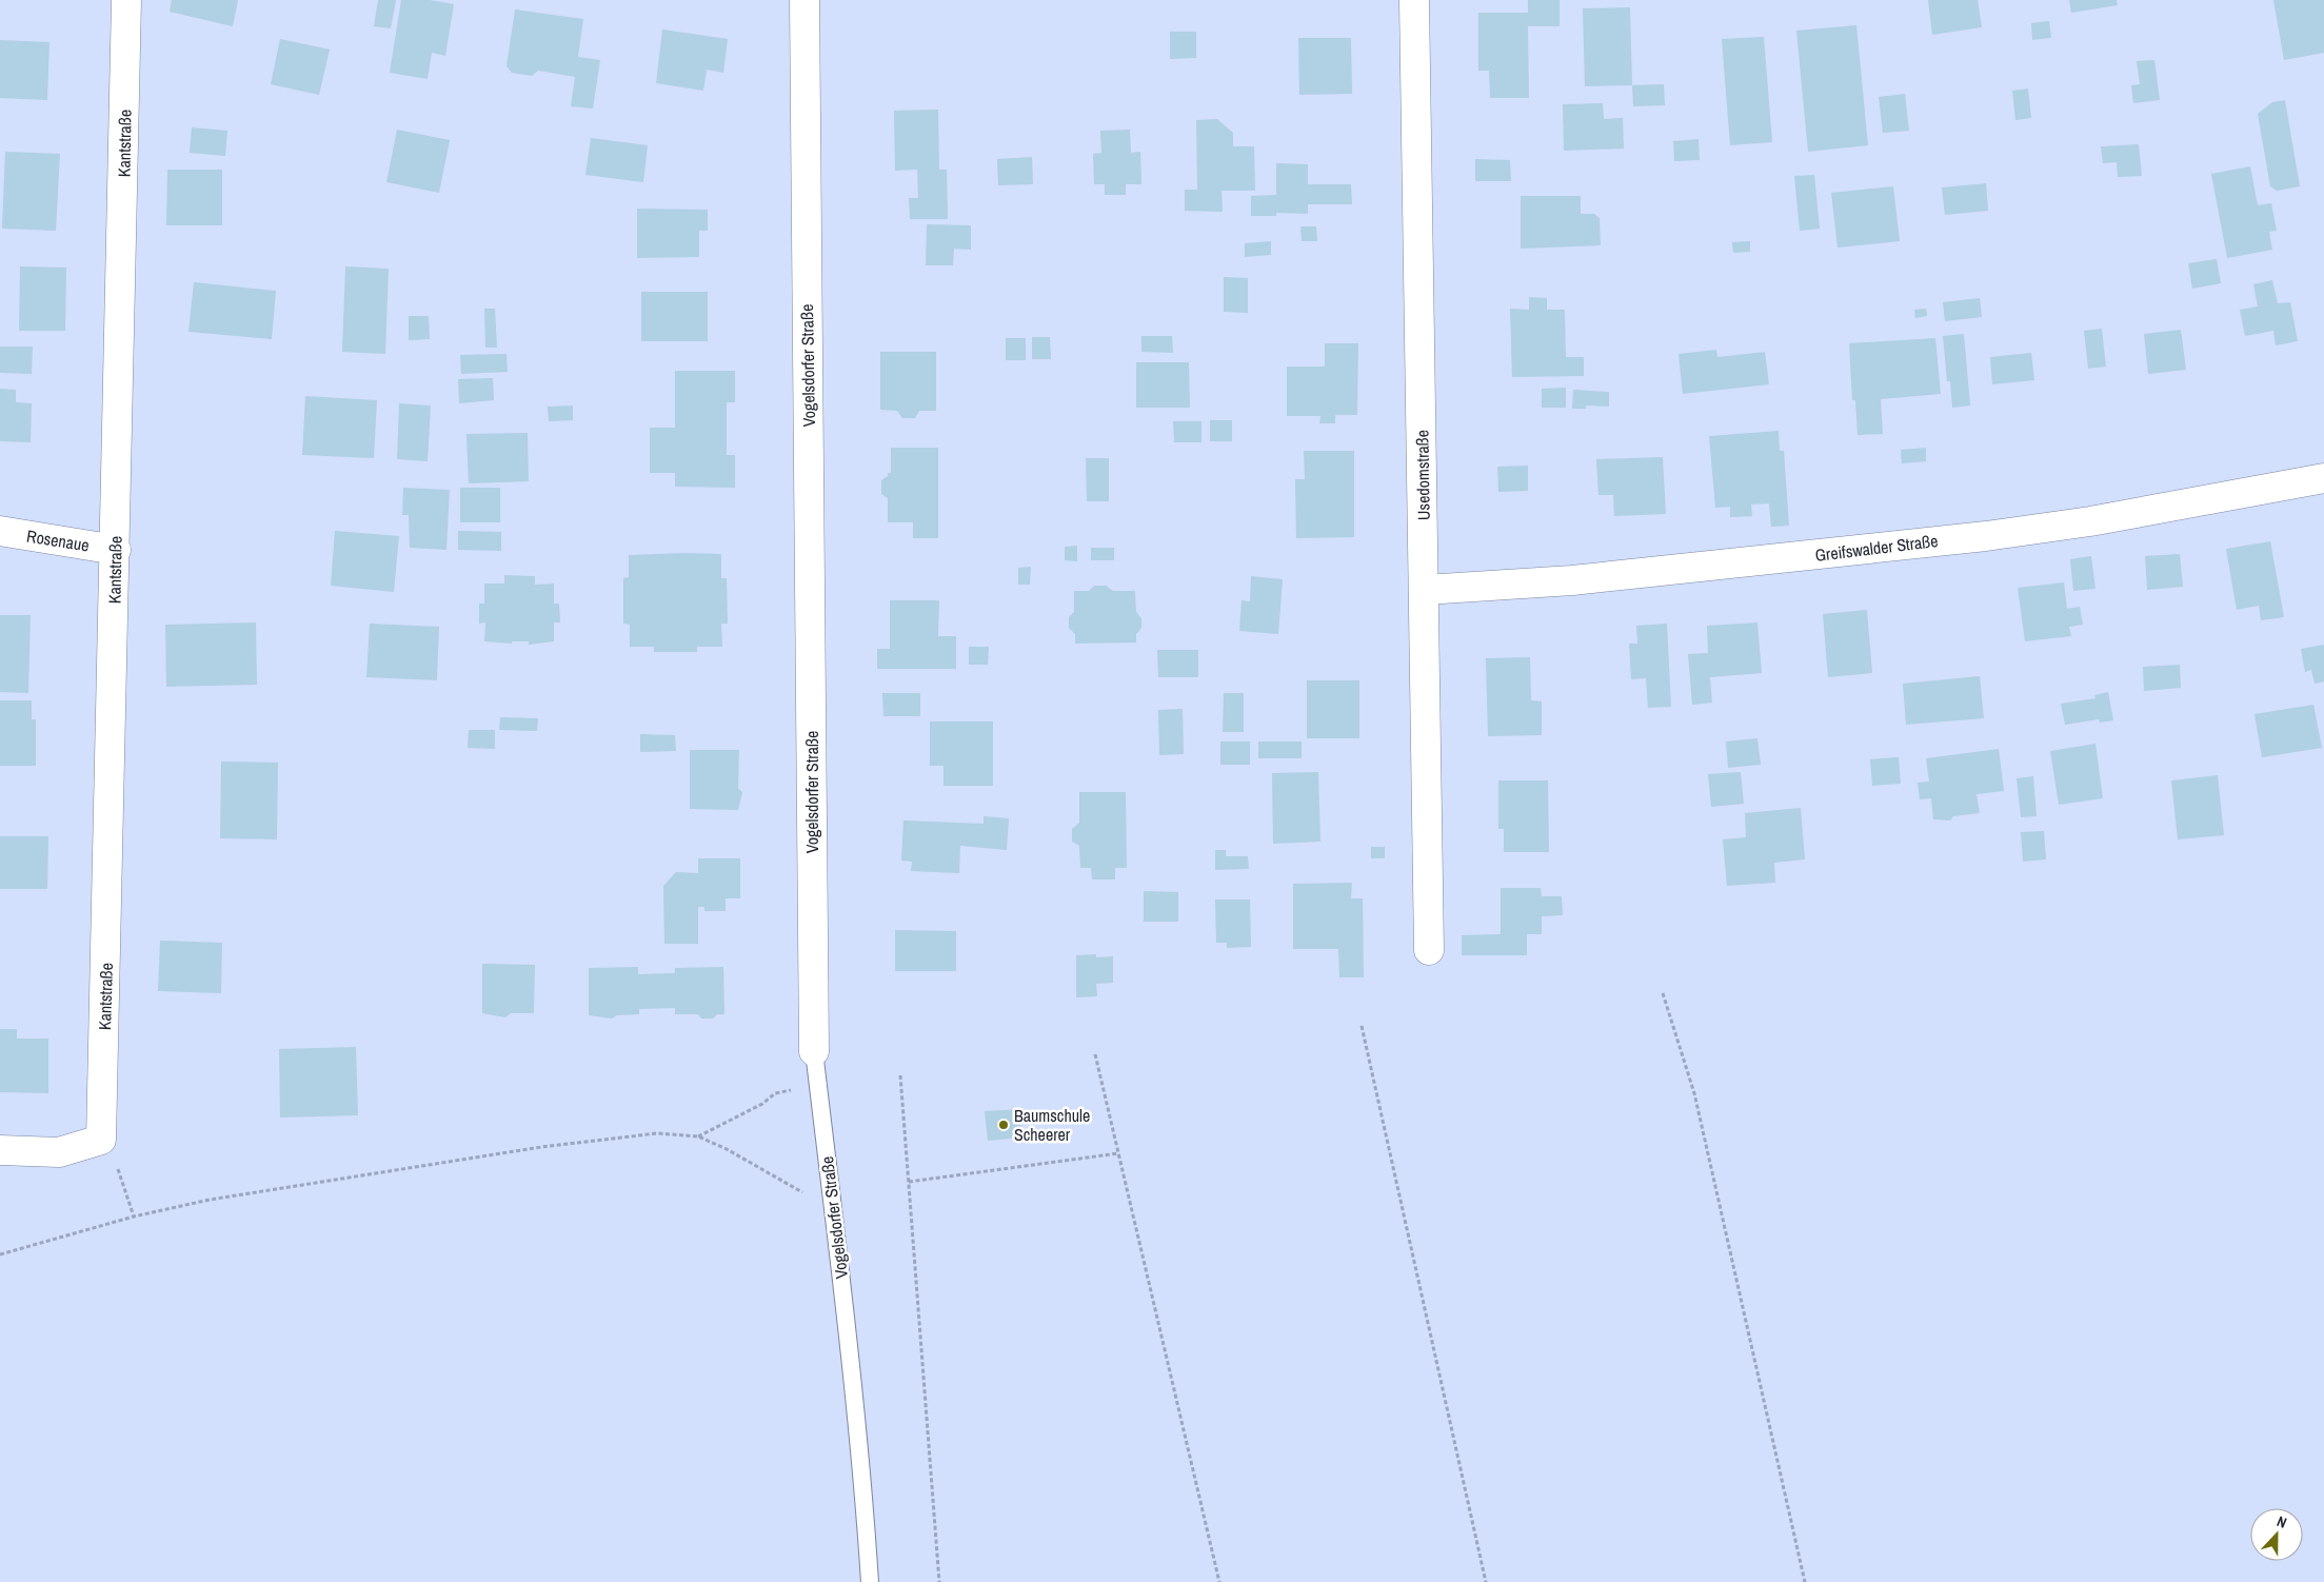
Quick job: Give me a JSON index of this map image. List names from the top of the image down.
{
  "streets": {
    "street": [
      "Kantstraße",
      "Vogelsdorfer Straße",
      "Usedomstraße",
      "Rosenaue",
      "Greifswalder Straße"
    ]
  },
  "crossings": [
    ["Kantstraße", "Rosenaue"],
    ["Usedomstraße", "Greifswalder Straße"]
  ],
  "places": ["Baumschule Scheerer"],
  "north": "top"
}
